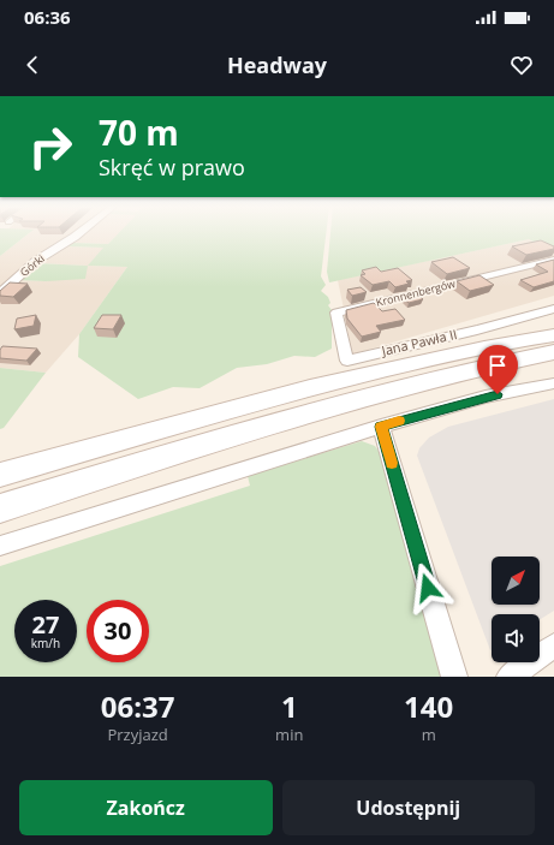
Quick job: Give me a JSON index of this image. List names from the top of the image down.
{
  "streets": {
    "street": ["Górki", "Kronnenbergów", "Jana Pawła II"]
  },
  "crossings": [
    ["Kronnenbergów", "Jana Pawła II"]
  ],
  "north": "top right",
  "page": {
    "status": "06:36",
    "header": "Headway",
    "turn": ["70 m", "Skręć w prawo"],
    "speed": "27 km/h",
    "limit": "30",
    "eta": [
      "06:37",
      "Przyjazd",
      "1",
      "min",
      "140",
      "m"
    ],
    "buttons": ["Zakończ", "Udostępnij"]
  }
}
